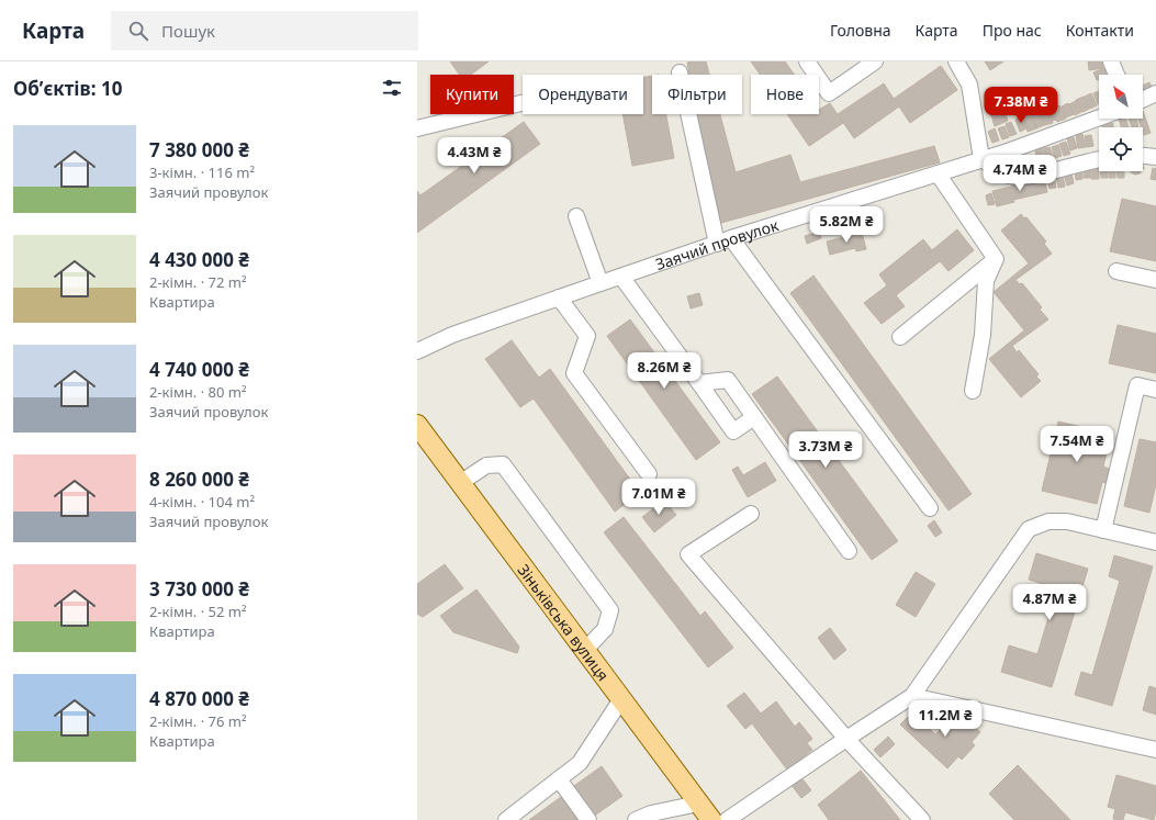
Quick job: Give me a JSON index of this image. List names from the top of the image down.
{
  "streets": {
    "main road": ["Зіньківська вулиця"],
    "street": ["Заячий провулок"]
  },
  "north": "top left",
  "page": {
    "header": "Карта",
    "search": "Пошук",
    "nav": [
      "Головна",
      "Карта",
      "Про нас",
      "Контакти"
    ],
    "heading": "Об’єктів: 10",
    "chip": [
      "Купити",
      "Орендувати",
      "Фільтри",
      "Нове"
    ],
    "price": [
      "7.38M ₴",
      "4.43M ₴",
      "4.74M ₴",
      "5.82M ₴",
      "8.26M ₴",
      "7.54M ₴",
      "3.73M ₴",
      "7.01M ₴",
      "4.87M ₴",
      "11.2M ₴"
    ],
    "list": [
      {
        "name": "7 380 000 ₴",
        "note": "3-кімн. · 116 m² · Заячий провулок"
      },
      {
        "name": "4 430 000 ₴",
        "note": "2-кімн. · 72 m² · Квартира"
      },
      {
        "name": "4 740 000 ₴",
        "note": "2-кімн. · 80 m² · Заячий провулок"
      },
      {
        "name": "8 260 000 ₴",
        "note": "4-кімн. · 104 m² · Заячий провулок"
      },
      {
        "name": "3 730 000 ₴",
        "note": "2-кімн. · 52 m² · Квартира"
      },
      {
        "name": "4 870 000 ₴",
        "note": "2-кімн. · 76 m² · Квартира"
      }
    ]
  }
}
